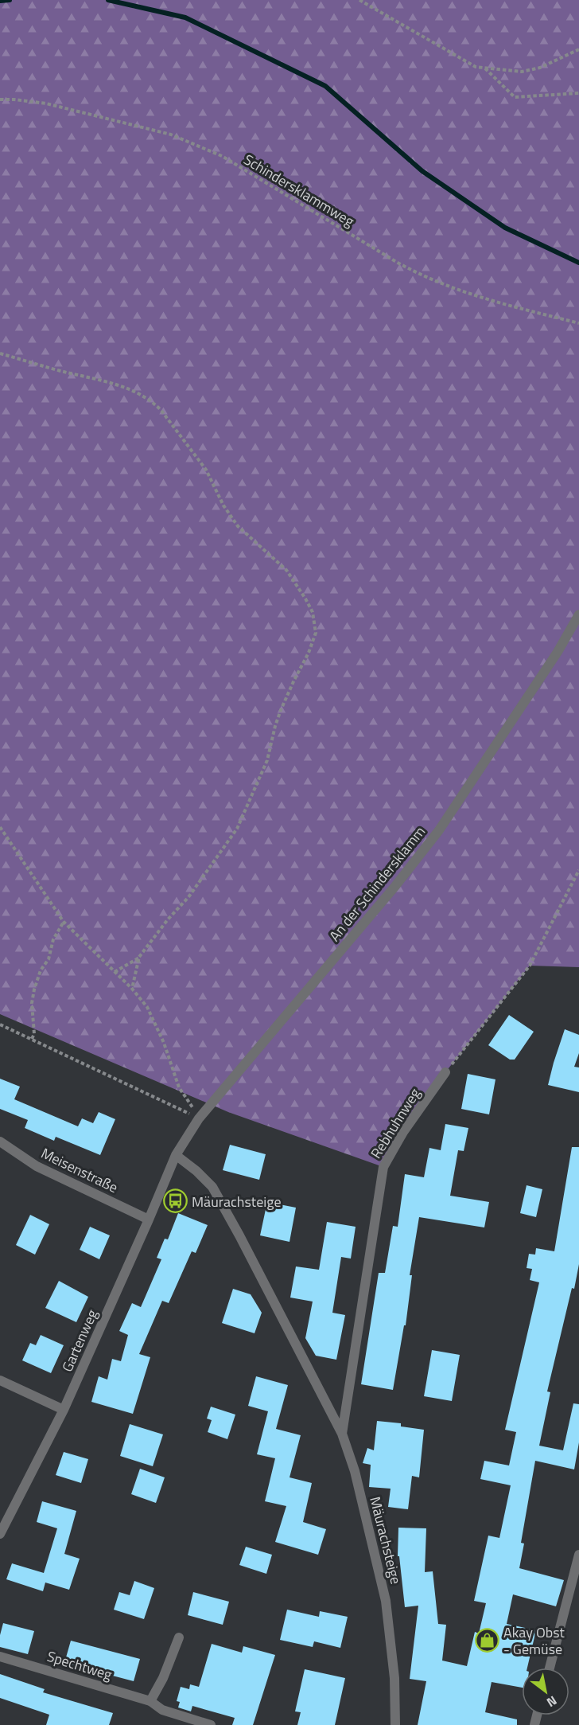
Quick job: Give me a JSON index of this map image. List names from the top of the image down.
{
  "streets": {
    "street": [
      "An der Schindersklamm",
      "Rebhuhnweg",
      "Meisenstraße",
      "Gartenweg",
      "Mäurachsteige",
      "Spechtweg"
    ],
    "path": ["Schindersklammweg"]
  },
  "crossings": [
    ["An der Schindersklamm", "Gartenweg"],
    ["An der Schindersklamm", "Mäurachsteige"],
    ["Rebhuhnweg", "Mäurachsteige"],
    ["Meisenstraße", "Gartenweg"],
    ["Gartenweg", "Mäurachsteige"]
  ],
  "places": {
    "bus stop": ["Mäurachsteige"],
    "shop": ["Akay Obst - Gemüse"]
  },
  "north": "bottom right"
}
